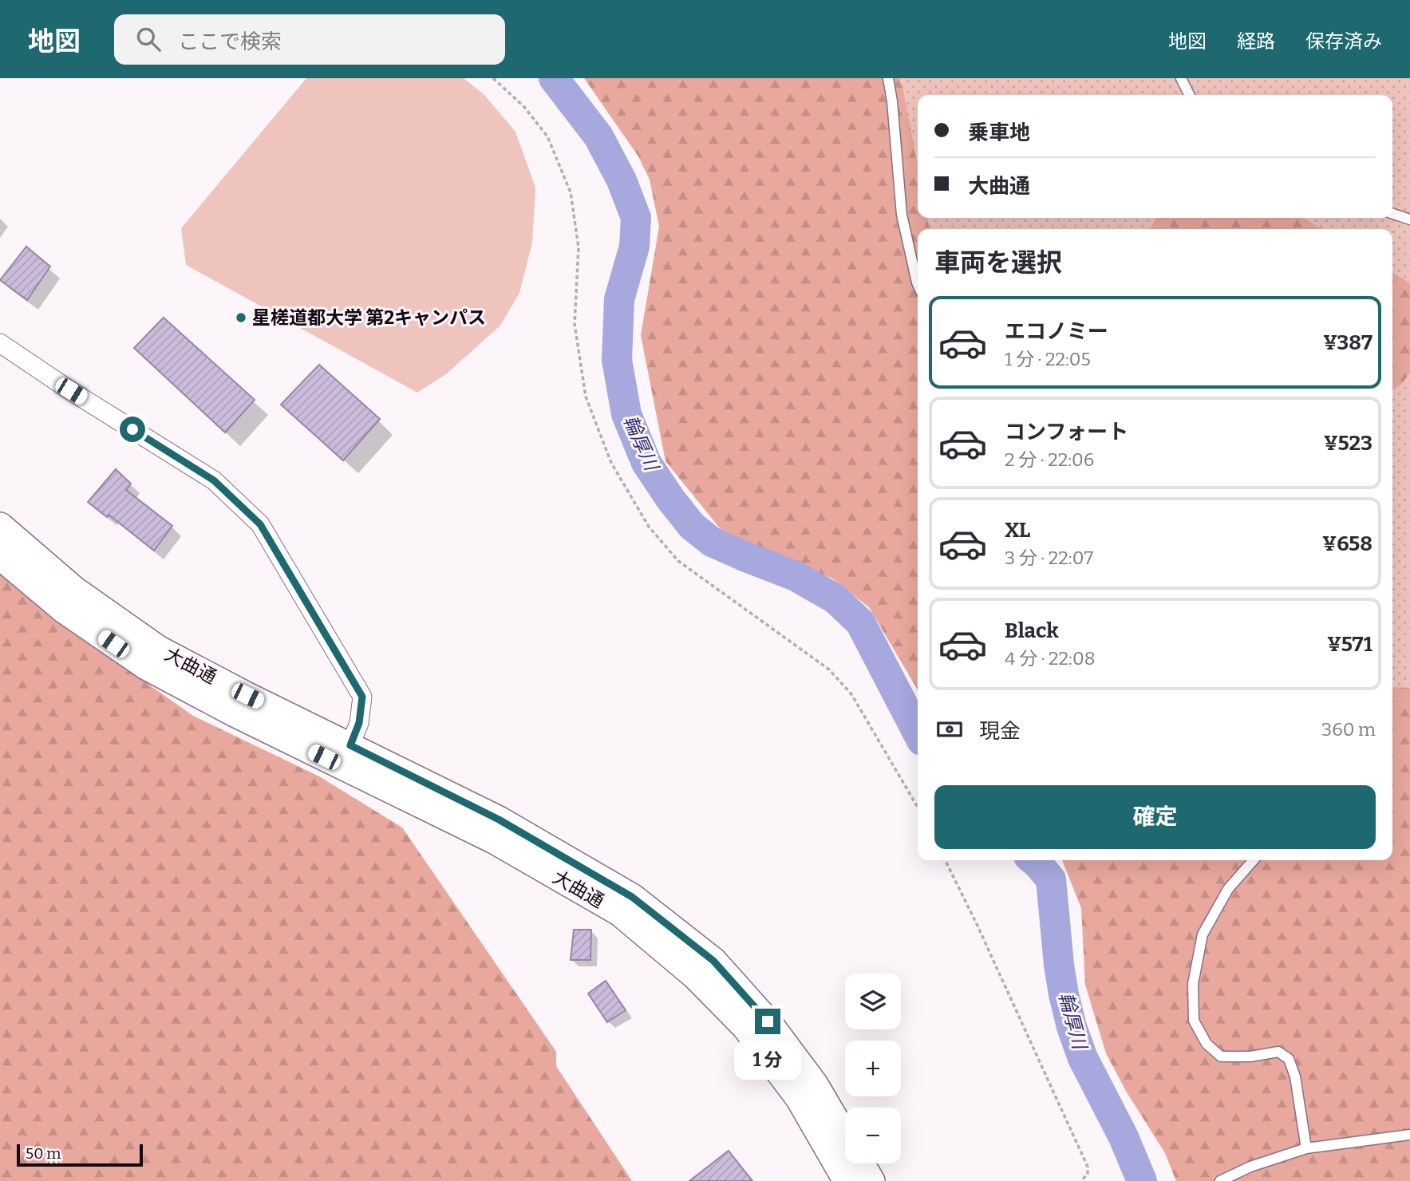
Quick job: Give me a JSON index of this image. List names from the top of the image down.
{
  "streets": {
    "main road": ["大曲通"]
  },
  "water": ["輪厚川"],
  "places": ["星槎道都大学 第2キャンパス"],
  "scale_bar": "50 m",
  "page": {
    "header": "地図",
    "search": "ここで検索",
    "nav": ["地図", "経路", "保存済み"],
    "banner": ["乗車地", "大曲通"],
    "heading": "車両を選択",
    "list": [
      {
        "name": "エコノミー",
        "note": "1 分 · 22:05",
        "value": "¥387"
      },
      {
        "name": "コンフォート",
        "note": "2 分 · 22:06",
        "value": "¥523"
      },
      {
        "name": "XL",
        "note": "3 分 · 22:07",
        "value": "¥658"
      },
      {
        "name": "Black",
        "note": "4 分 · 22:08",
        "value": "¥571"
      }
    ],
    "pay": ["現金", "360 m"],
    "buttons": "確定",
    "map_buttons": ["+", "−"],
    "bubble": "1 分",
    "scale": "50 m"
  }
}
